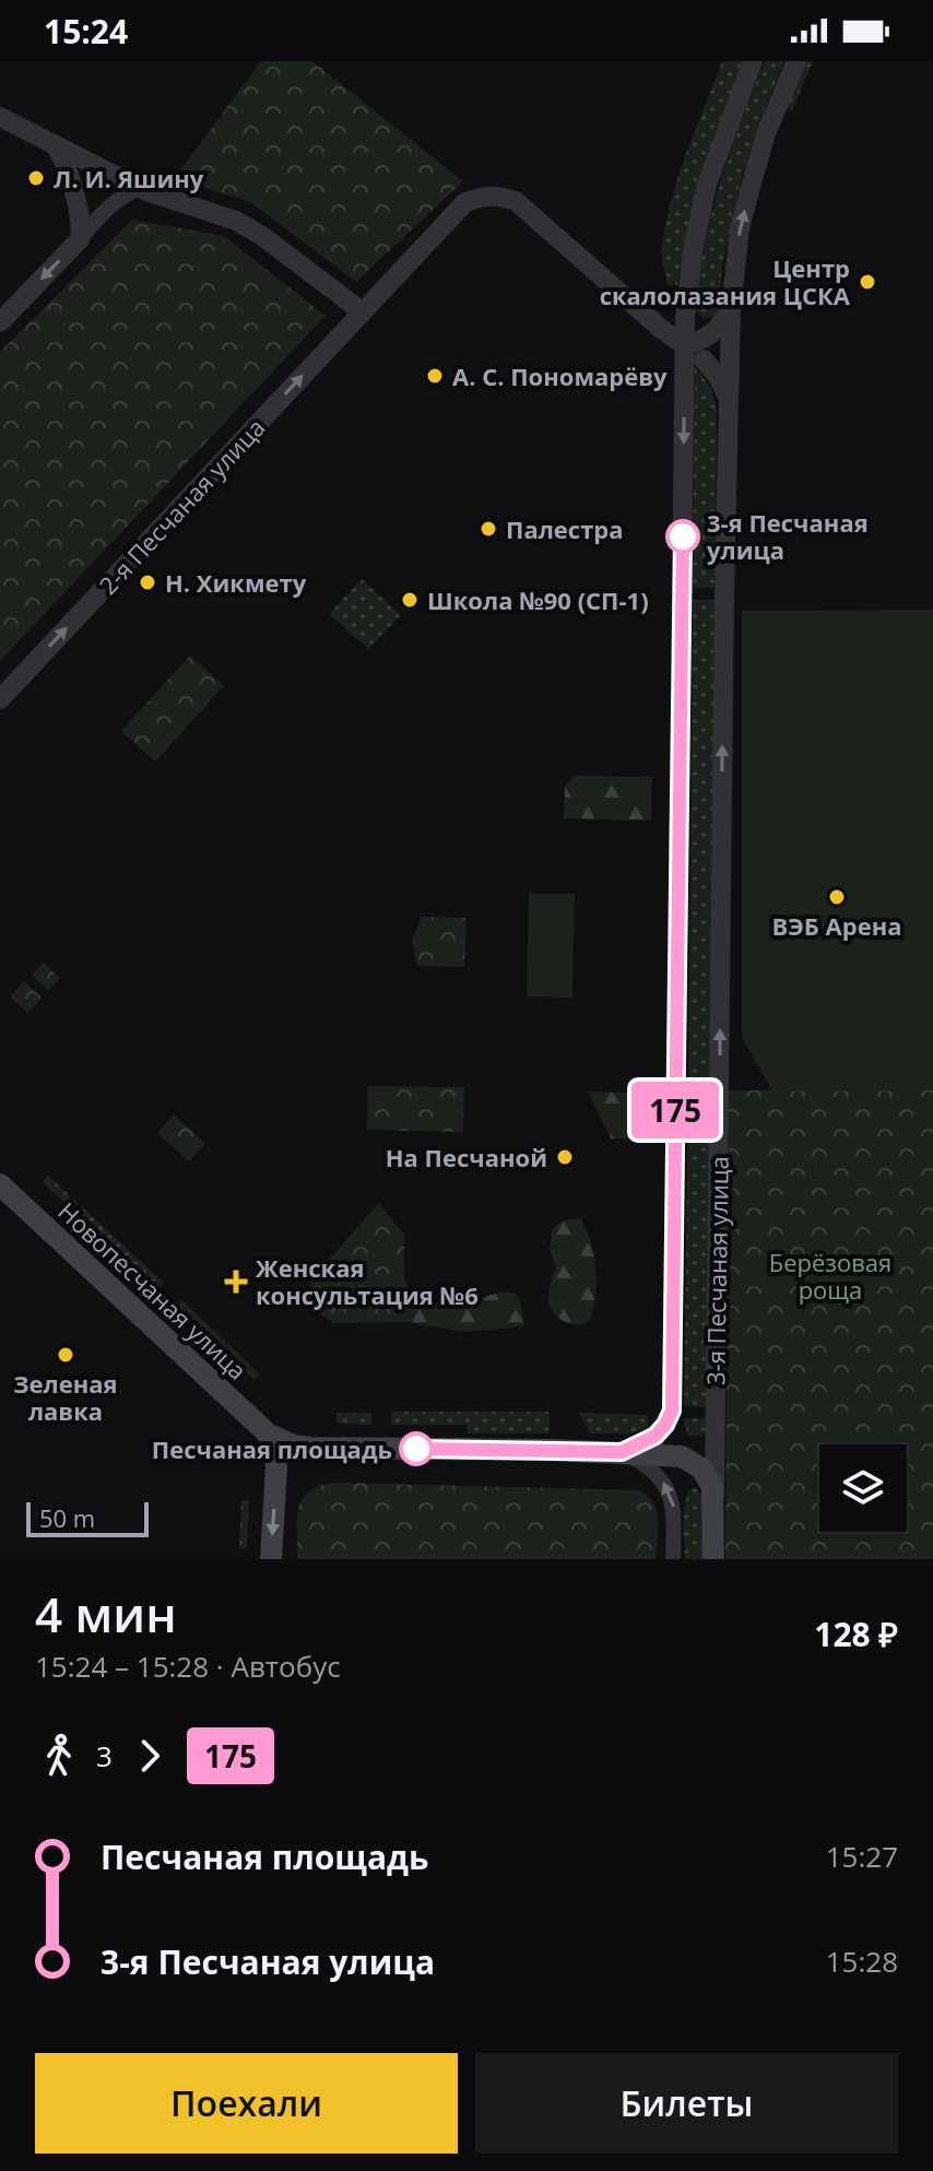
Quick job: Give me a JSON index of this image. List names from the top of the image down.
{
  "streets": {
    "main road": ["Новопесчаная улица"],
    "street": ["2-я Песчаная улица", "3-я Песчаная улица"]
  },
  "one_way": ["2-я Песчаная улица"],
  "parks": ["Берёзовая роща"],
  "places": {
    "other": [
      "Л. И. Яшину",
      "Центр скалолазания ЦСКА",
      "А. С. Пономарёву",
      "Палестра",
      "3-я Песчаная улица",
      "Н. Хикмету",
      "Школа №90 (СП-1)",
      "ВЭБ Арена",
      "На Песчаной",
      "Зеленая лавка",
      "Песчаная площадь"
    ],
    "health": ["Женская консультация №6"]
  },
  "lines": ["bus line 175"],
  "scale_bar": "50 m",
  "page": {
    "status": "15:24",
    "on_map": "175",
    "scale": "50 m",
    "heading": ["4 мин", "15:24 – 15:28 · Автобус", "128 ₽"],
    "legs": ["3", "175"],
    "list": [
      {
        "name": "Песчаная площадь",
        "value": "15:27"
      },
      {
        "name": "3-я Песчаная улица",
        "value": "15:28"
      }
    ],
    "buttons": ["Поехали", "Билеты"]
  }
}
